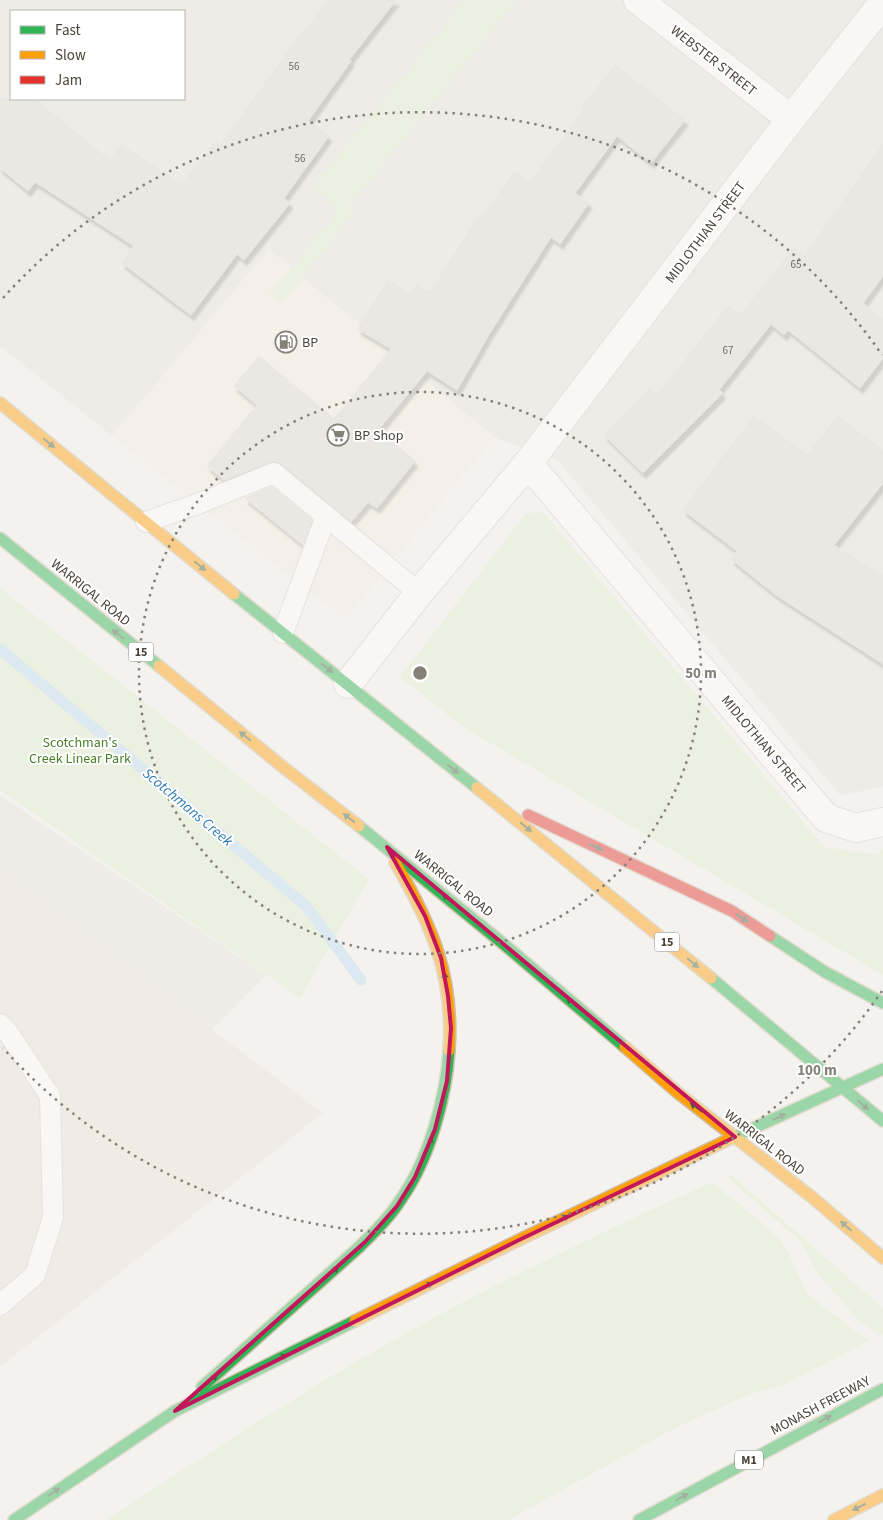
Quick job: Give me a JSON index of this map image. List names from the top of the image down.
{
  "streets": {
    "highway": [
      "WARRIGAL ROAD",
      "15",
      "MONASH FREEWAY",
      "M1"
    ],
    "street": ["WEBSTER STREET", "MIDLOTHIAN STREET"]
  },
  "crossings": [
    ["WEBSTER STREET", "MIDLOTHIAN STREET"],
    ["MIDLOTHIAN STREET", "15"]
  ],
  "one_way": ["WARRIGAL ROAD", "MONASH FREEWAY"],
  "water": ["Scotchmans Creek"],
  "parks": ["Scotchman's Creek Linear Park"],
  "places": {
    "fuel station": ["BP"],
    "supermarket": ["BP Shop"]
  },
  "house_numbers": [
    "56",
    "56",
    "65",
    "67"
  ],
  "legend": ["Fast", "Slow", "Jam"],
  "rings": ["50 m", "100 m"]
}
